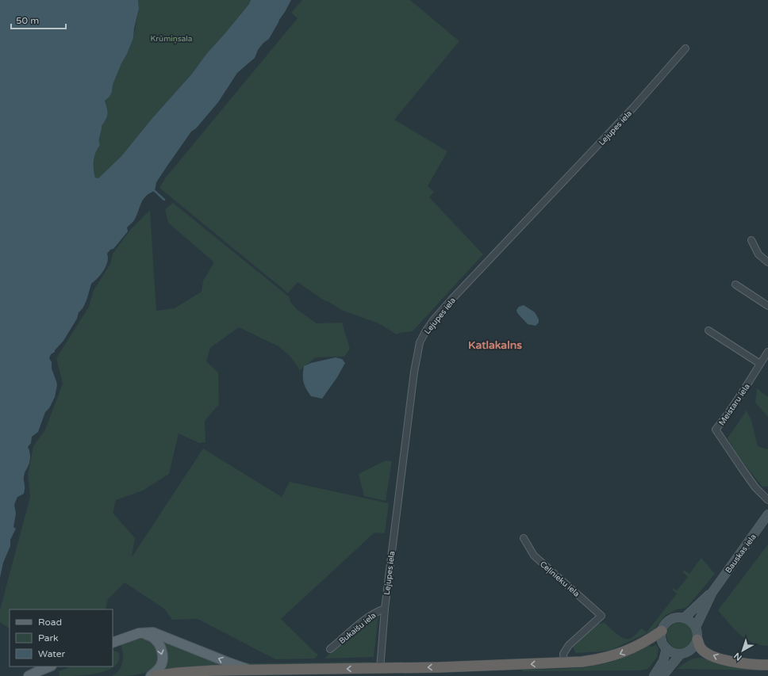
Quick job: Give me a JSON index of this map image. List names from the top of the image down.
{
  "streets": {
    "main road": ["Bauskas iela"],
    "street": [
      "Lejupes iela",
      "Meistaru iela",
      "Ceļinieku iela",
      "Bukaišu iela"
    ]
  },
  "crossings": [
    ["Lejupes iela", "Bukaišu iela"]
  ],
  "districts": ["Katlakalns"],
  "parks": ["Krūmiņsala"],
  "legend": ["Road", "Park", "Water"],
  "scale_bar": "50 m",
  "north": "bottom left"
}
